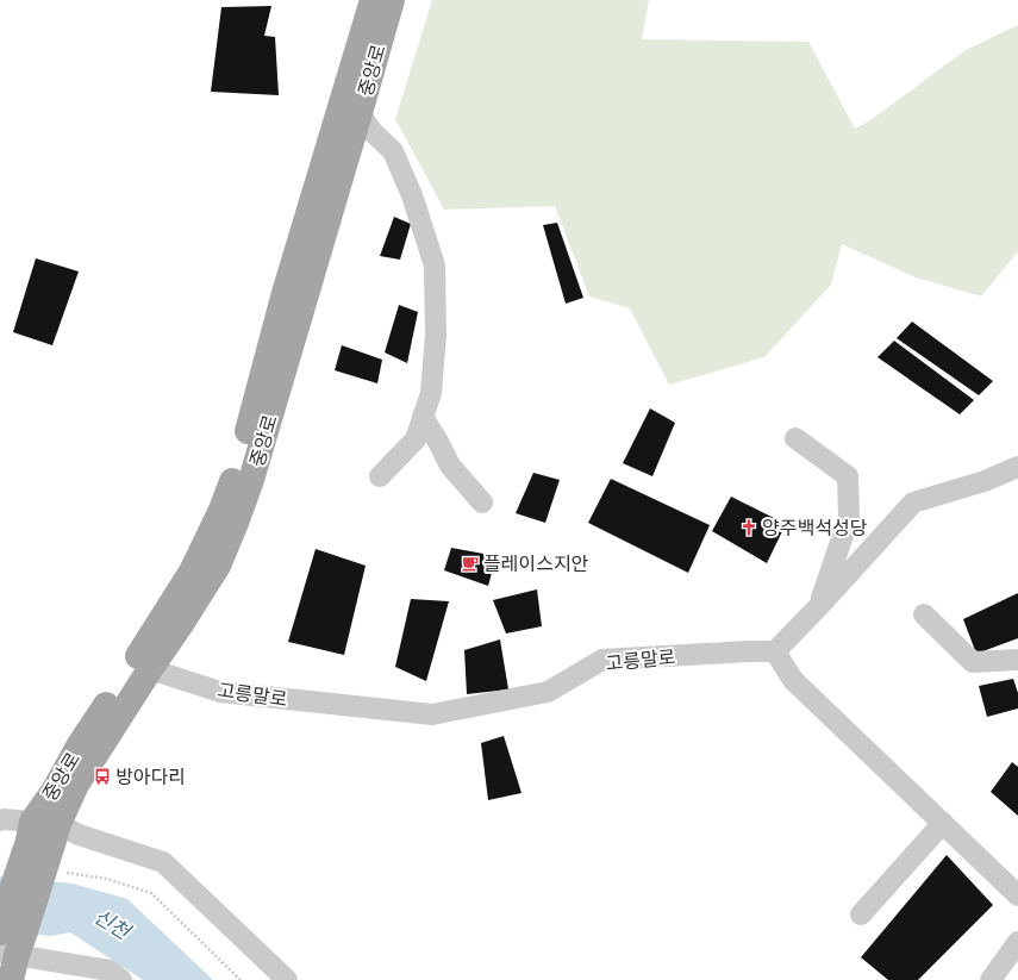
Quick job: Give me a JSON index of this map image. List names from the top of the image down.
{
  "streets": {
    "main road": ["중앙로"],
    "street": ["고릉말로"]
  },
  "crossings": [
    ["중앙로", "고릉말로"]
  ],
  "water": ["신천"],
  "places": {
    "church": ["양주백석성당"],
    "cafe": ["플레이스지안"],
    "bus stop": ["방아다리"]
  }
}
